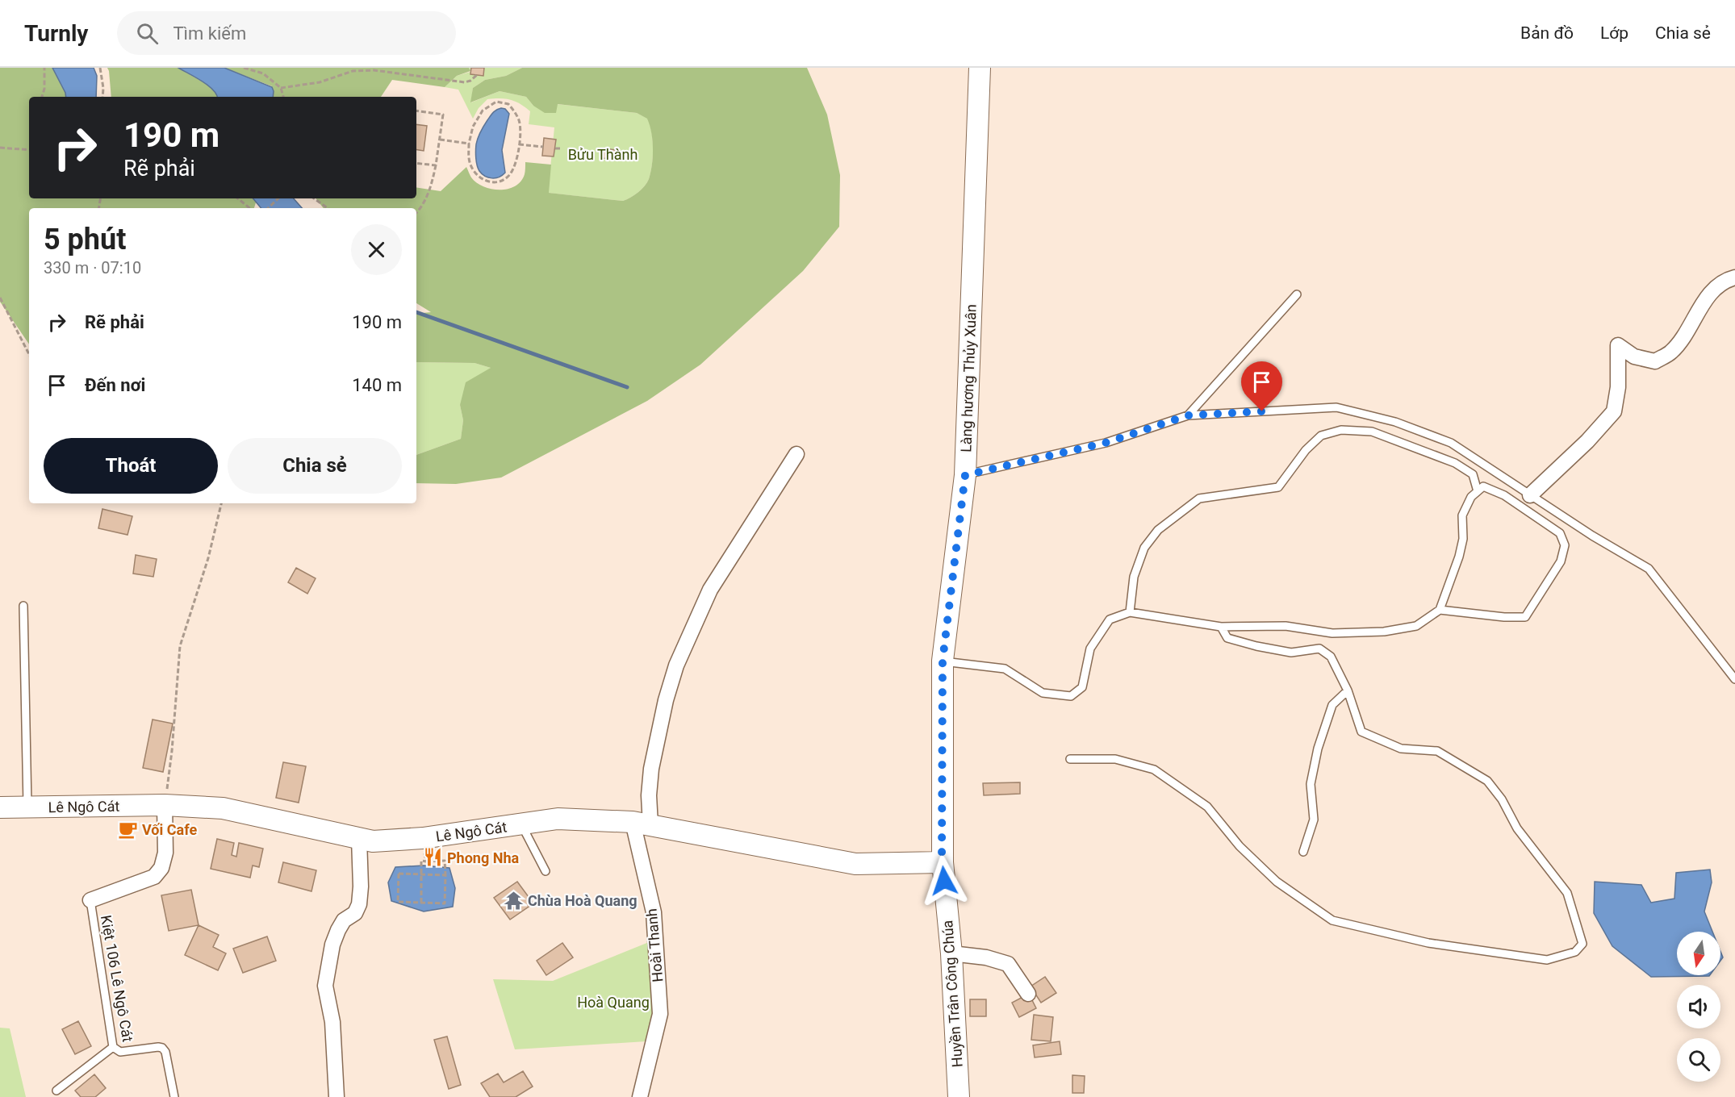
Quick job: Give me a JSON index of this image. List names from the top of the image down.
{
  "streets": {
    "street": [
      "Làng hương Thủy Xuân",
      "Lê Ngô Cát",
      "Hoài Thanh",
      "Huyền Trân Công Chúa"
    ],
    "lane": ["Kiệt 106 Lê Ngô Cát"]
  },
  "crossings": [
    ["Làng hương Thủy Xuân", "Lê Ngô Cát"],
    ["Làng hương Thủy Xuân", "Huyền Trân Công Chúa"],
    ["Lê Ngô Cát", "Hoài Thanh"],
    ["Lê Ngô Cát", "Huyền Trân Công Chúa"]
  ],
  "parks": ["Bửu Thành", "Hoà Quang"],
  "places": {
    "cafe": ["Vối Cafe"],
    "restaurant": ["Phong Nha"],
    "temple": ["Chùa Hoà Quang"]
  },
  "north": "bottom",
  "page": {
    "header": "Turnly",
    "search": "Tìm kiếm",
    "nav": ["Bản đồ", "Lớp", "Chia sẻ"],
    "turn": ["190 m", "Rẽ phải"],
    "heading": ["5 phút", "330 m · 07:10"],
    "list": [
      {
        "name": "Rẽ phải",
        "value": "190 m"
      },
      {
        "name": "Đến nơi",
        "value": "140 m"
      }
    ],
    "buttons": ["Thoát", "Chia sẻ"]
  }
}
